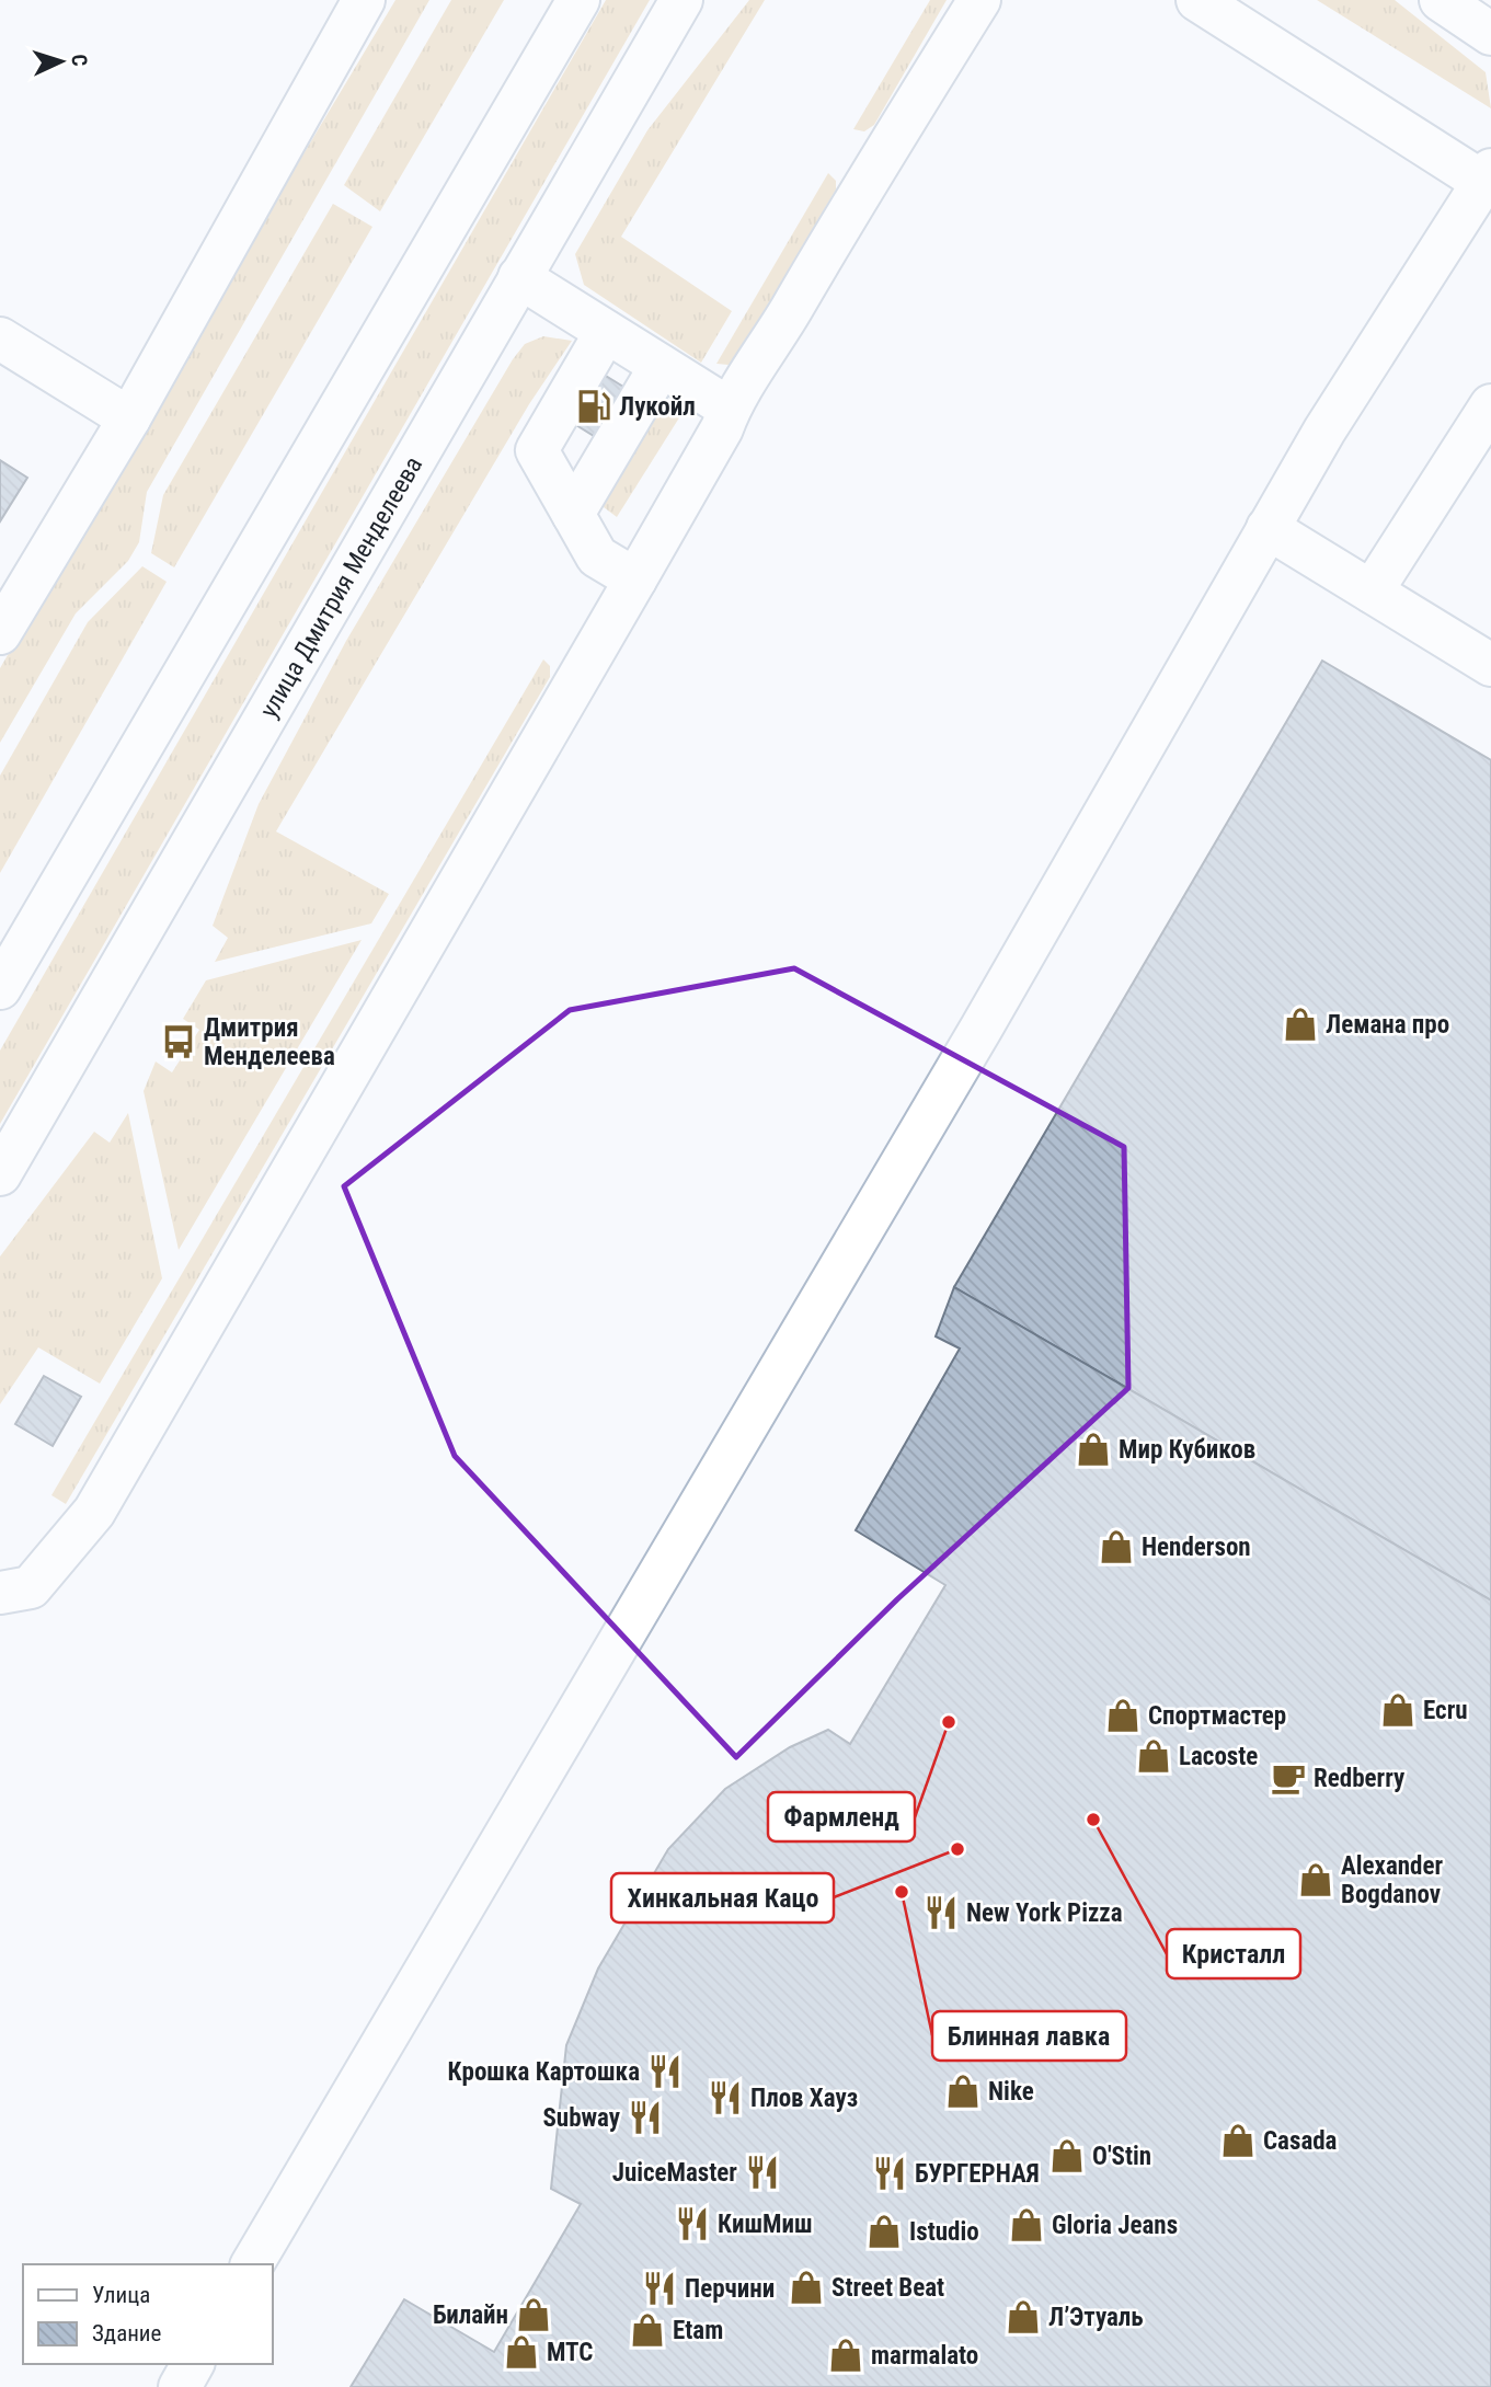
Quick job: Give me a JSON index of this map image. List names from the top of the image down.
{
  "streets": {
    "street": ["улица Дмитрия Менделеева"]
  },
  "places": {
    "fuel station": ["Лукойл"],
    "shop": [
      "Лемана про",
      "Мир Кубиков",
      "Henderson",
      "Ecru",
      "Спортмастер",
      "Lacoste",
      "Alexander Bogdanov",
      "Nike",
      "Casada",
      "O'Stin",
      "Gloria Jeans",
      "Istudio",
      "Street Beat",
      "Билайн",
      "Л’Этуаль",
      "Etam",
      "МТС",
      "marmalato"
    ],
    "bus stop": ["Дмитрия Менделеева"],
    "other": [
      "Фармленд",
      "Кристалл",
      "Хинкальная Кацо",
      "Блинная лавка"
    ],
    "cafe": ["Redberry"],
    "restaurant": [
      "New York Pizza",
      "Крошка Картошка",
      "Плов Хауз",
      "Subway",
      "JuiceMaster",
      "БУРГЕРНАЯ",
      "КишМиш",
      "Перчини"
    ]
  },
  "legend": ["Улица", "Здание"],
  "north": "right"
}
